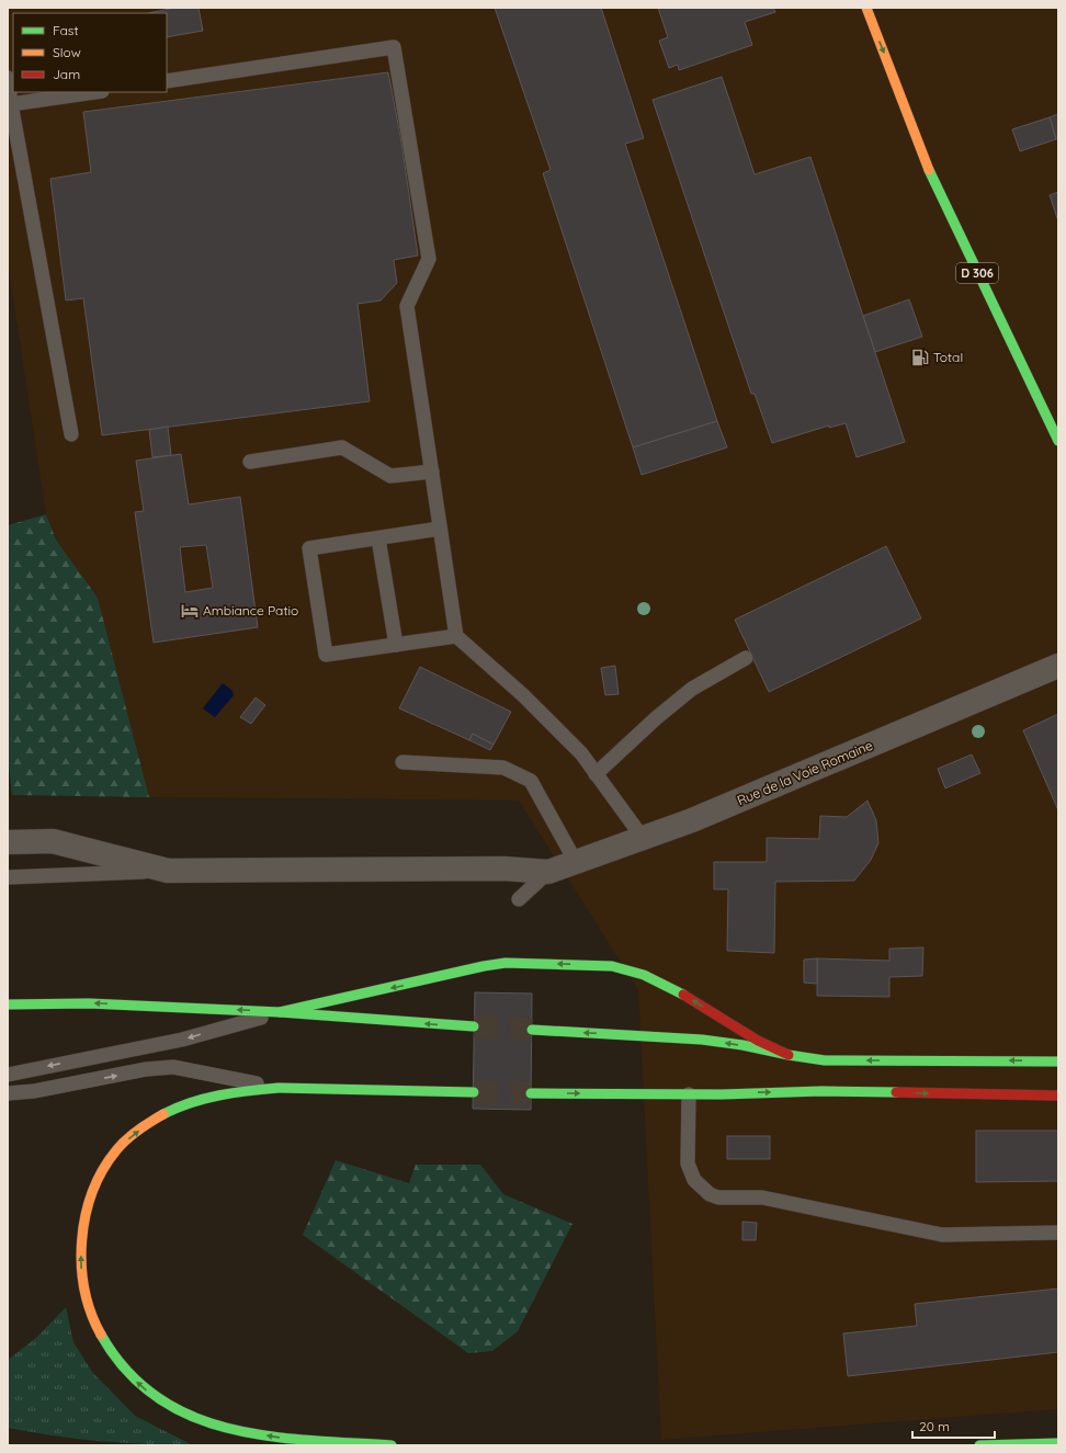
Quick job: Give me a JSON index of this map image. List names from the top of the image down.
{
  "streets": {
    "main road": ["D 306"],
    "street": ["Rue de la Voie Romaine"]
  },
  "places": {
    "fuel station": ["Total"],
    "hotel": ["Ambiance Patio"]
  },
  "legend": ["Fast", "Slow", "Jam"],
  "scale_bar": "20 m"
}
